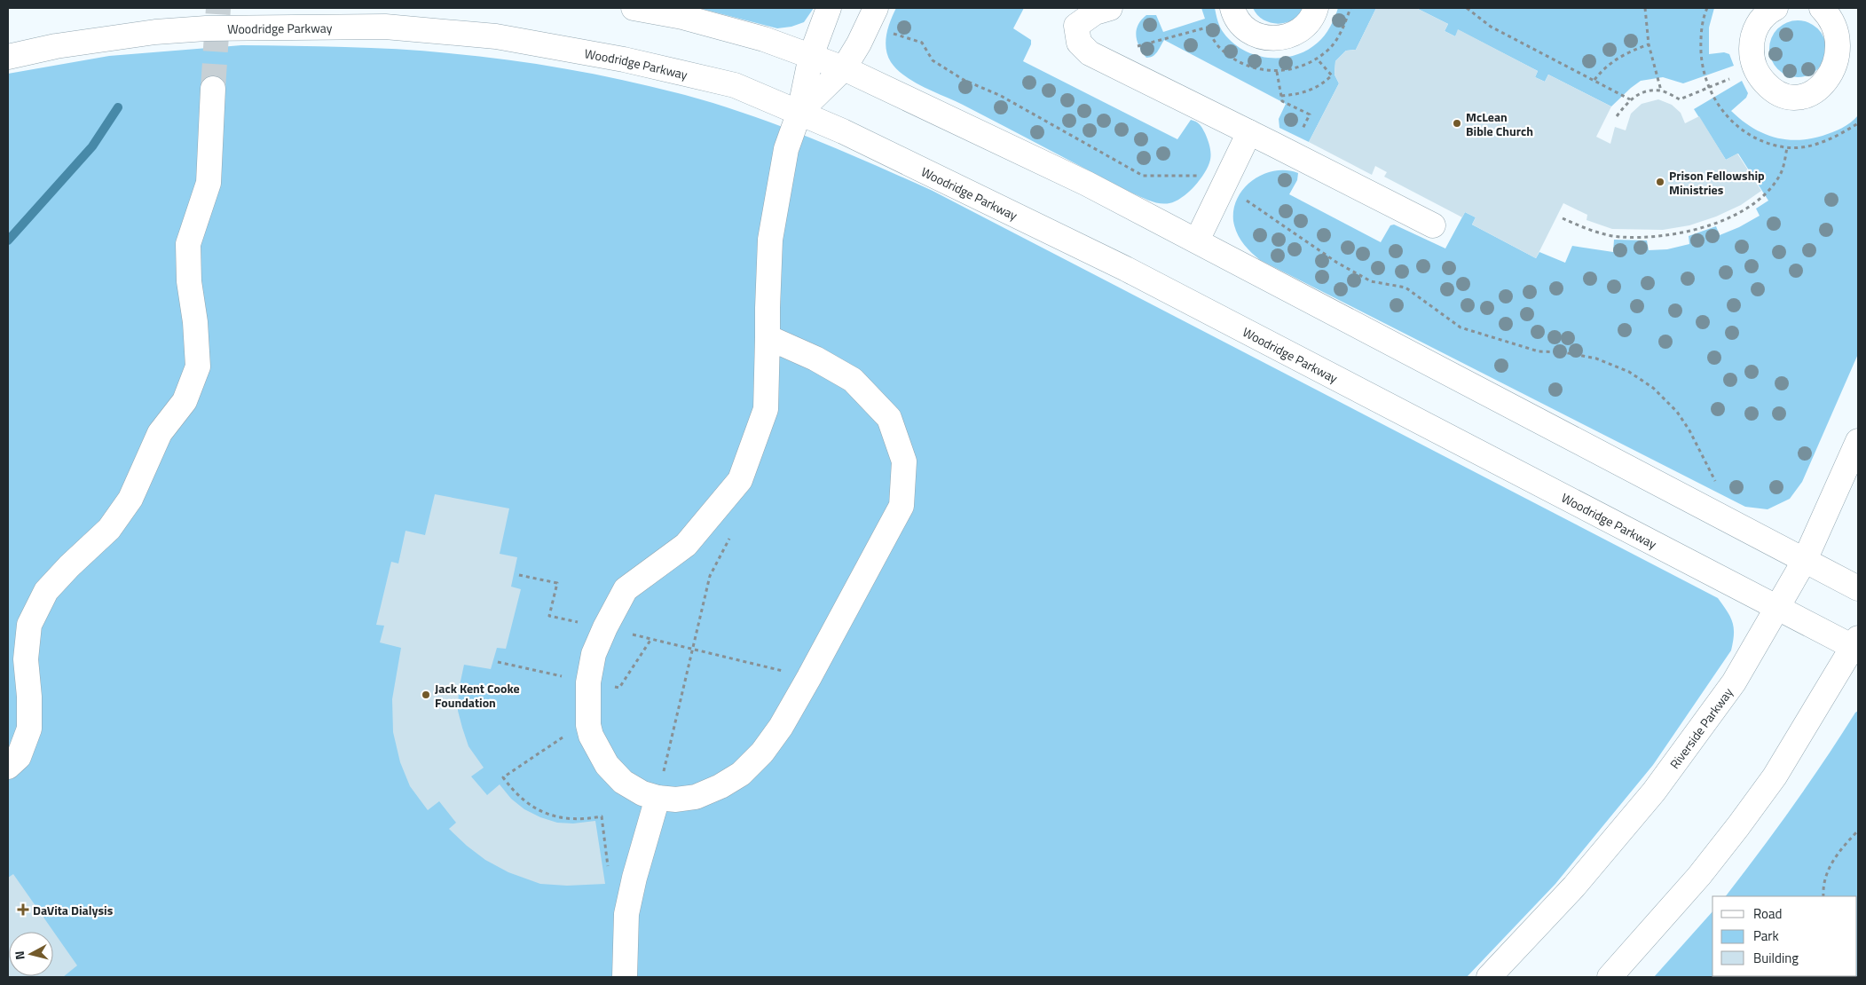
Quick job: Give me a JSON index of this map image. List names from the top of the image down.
{
  "streets": {
    "street": ["Woodridge Parkway", "Riverside Parkway"]
  },
  "crossings": [
    ["Woodridge Parkway", "Riverside Parkway"]
  ],
  "places": {
    "other": ["McLean Bible Church", "Prison Fellowship Ministries", "Jack Kent Cooke Foundation"],
    "health": ["DaVita Dialysis"]
  },
  "legend": ["Road", "Park", "Building"],
  "north": "left"
}
